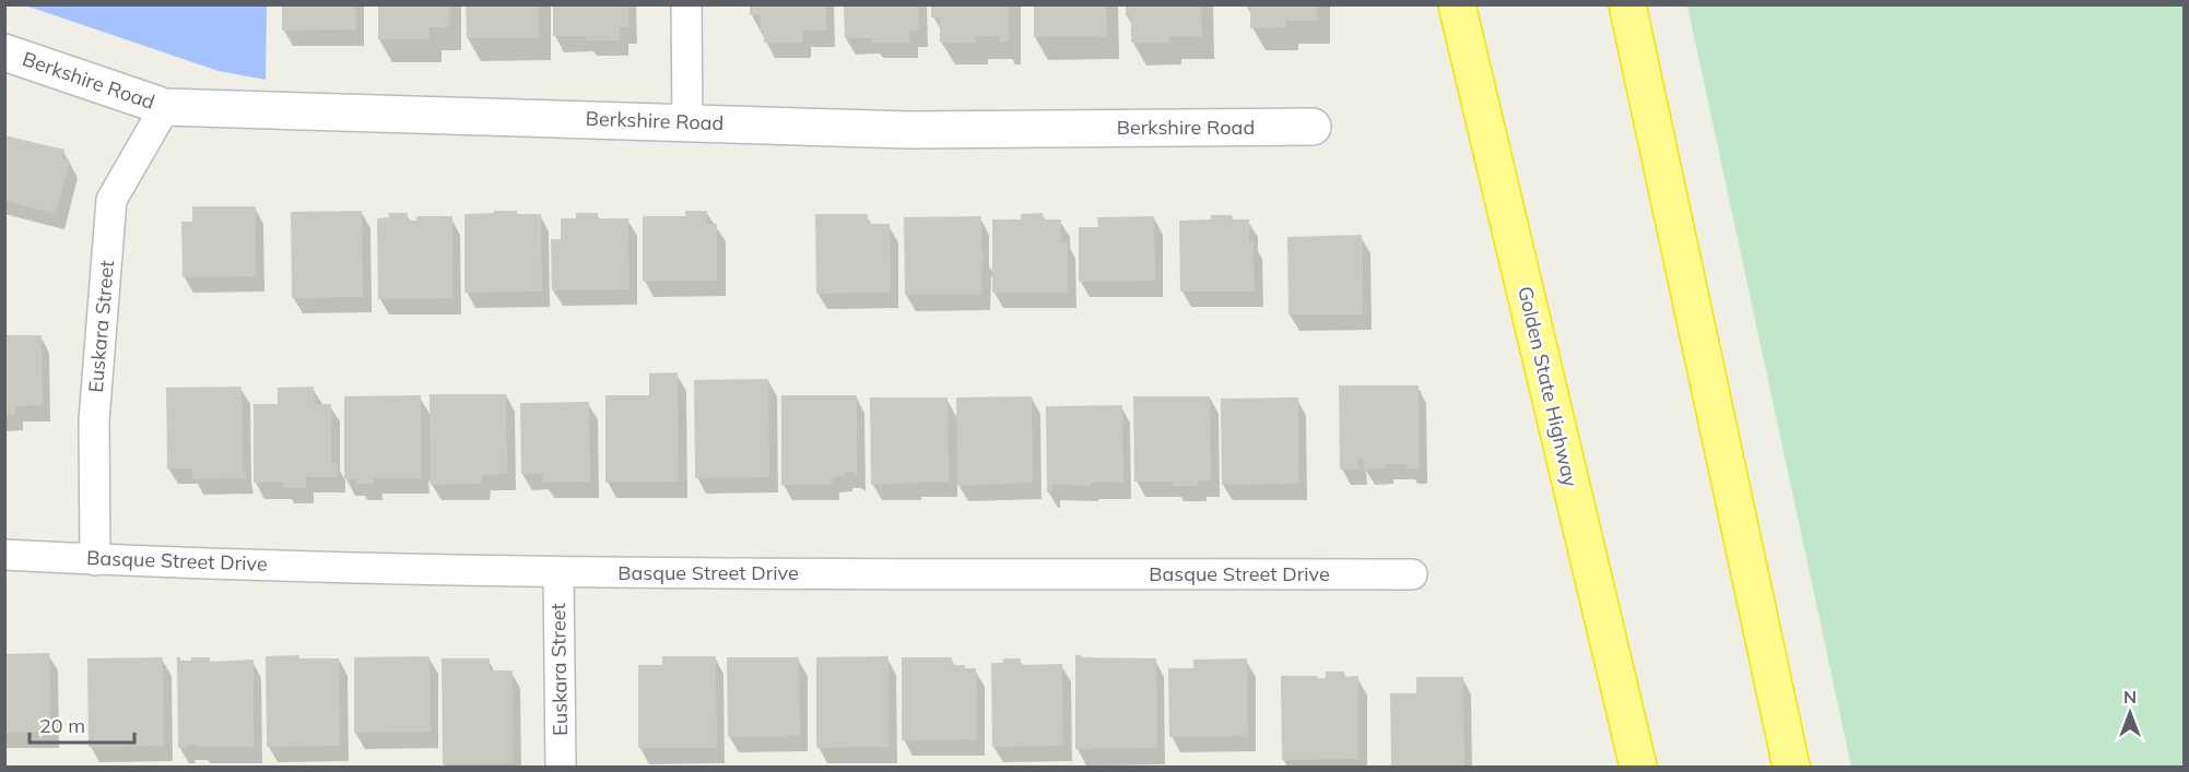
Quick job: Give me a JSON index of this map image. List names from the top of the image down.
{
  "streets": {
    "highway": ["Golden State Highway"],
    "street": ["Berkshire Road", "Euskara Street", "Basque Street Drive"]
  },
  "crossings": [
    ["Berkshire Road", "Euskara Street"],
    ["Euskara Street", "Basque Street Drive"]
  ],
  "scale_bar": "20 m",
  "north": "top"
}
